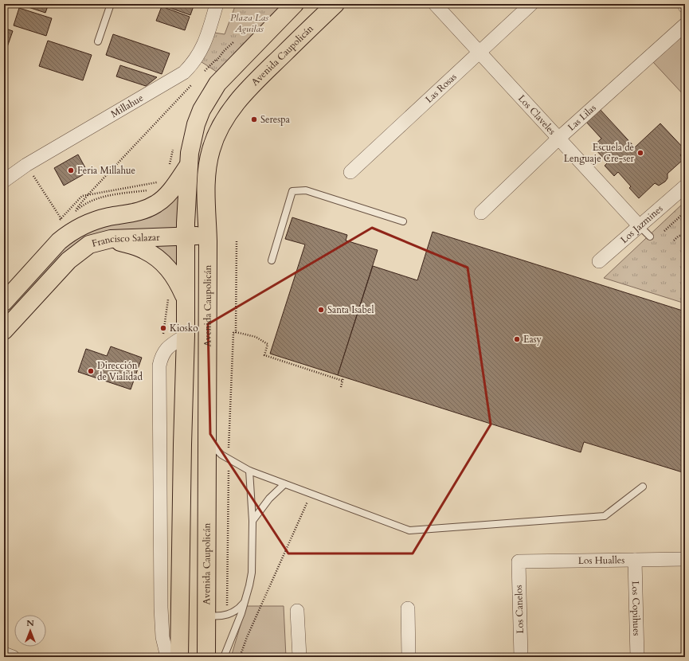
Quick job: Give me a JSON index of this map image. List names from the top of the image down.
{
  "streets": {
    "main road": ["Avenida Caupolicán", "Francisco Salazar"],
    "street": [
      "Las Rosas",
      "Millahue",
      "Los Claveles",
      "Las Lilas",
      "Los Jazmines",
      "Los Hualles",
      "Los Copihues",
      "Los Canelos"
    ]
  },
  "crossings": [
    ["Avenida Caupolicán", "Francisco Salazar"],
    ["Las Rosas", "Los Claveles"],
    ["Los Claveles", "Las Lilas"],
    ["Los Claveles", "Los Jazmines"],
    ["Los Hualles", "Los Copihues"],
    ["Los Hualles", "Los Canelos"]
  ],
  "parks": ["Plaza Las Aguilas"],
  "places": [
    "Serespa",
    "Escuela de Lenguaje Cre-ser",
    "Feria Millahue",
    "Santa Isabel",
    "Kiosko",
    "Easy",
    "Dirección de Vialidad"
  ],
  "north": "top"
}
